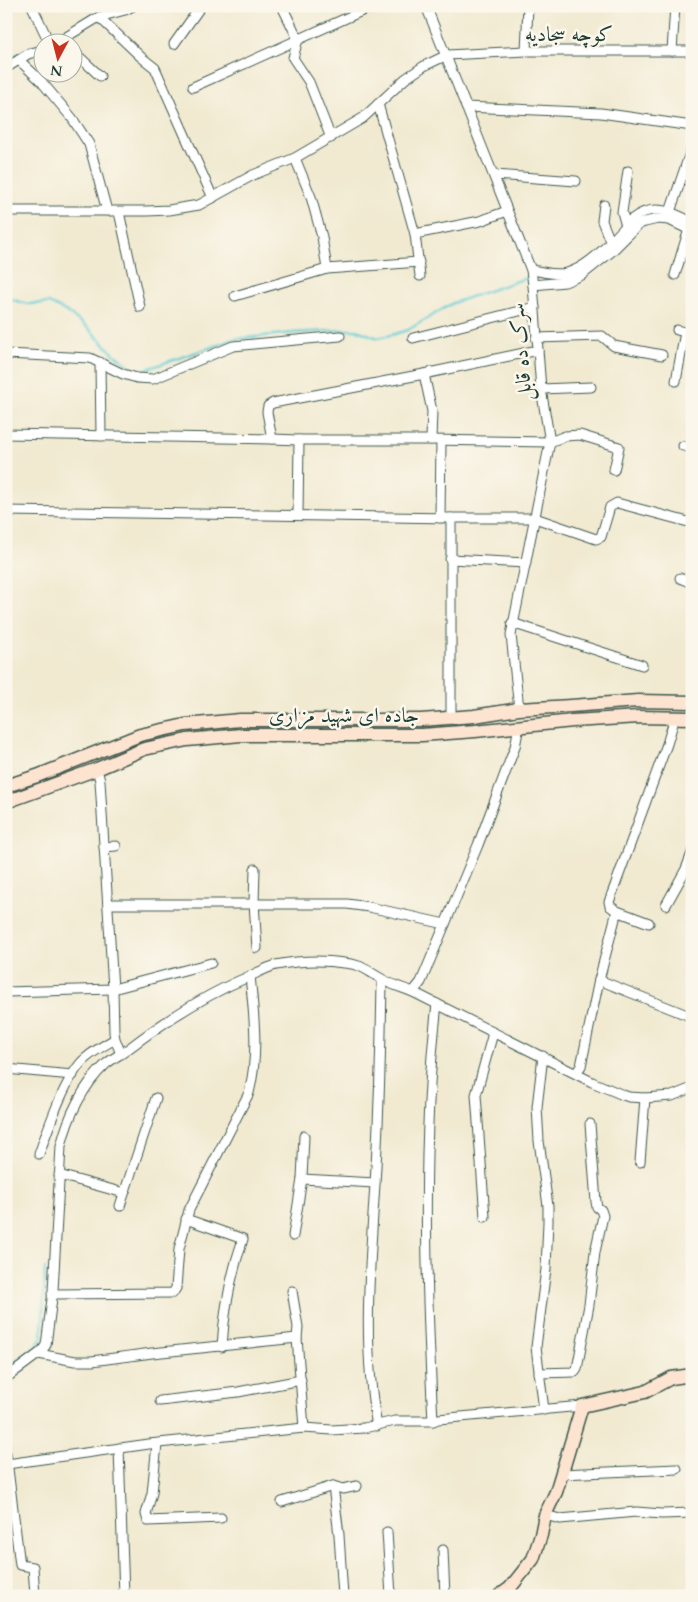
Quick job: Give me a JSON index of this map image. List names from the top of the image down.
{
  "streets": {
    "main road": ["جاده ای شهید مزاری"],
    "street": ["کوچه سجادیه", "سرک ده قابل"]
  },
  "crossings": [
    ["کوچه سجادیه", "سرک ده قابل"],
    ["سرک ده قابل", "جاده ای شهید مزاری"]
  ],
  "north": "bottom"
}
